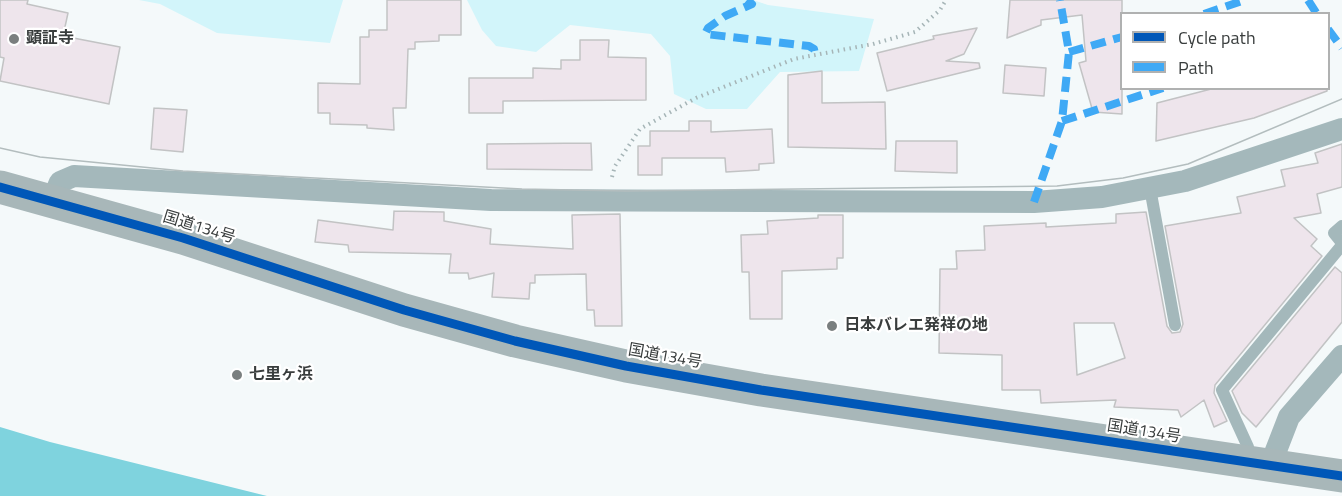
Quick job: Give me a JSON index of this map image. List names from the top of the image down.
{
  "streets": {
    "highway": ["国道134号"]
  },
  "places": ["顕証寺", "日本バレエ発祥の地", "七里ヶ浜"],
  "legend": ["Cycle path", "Path"]
}
